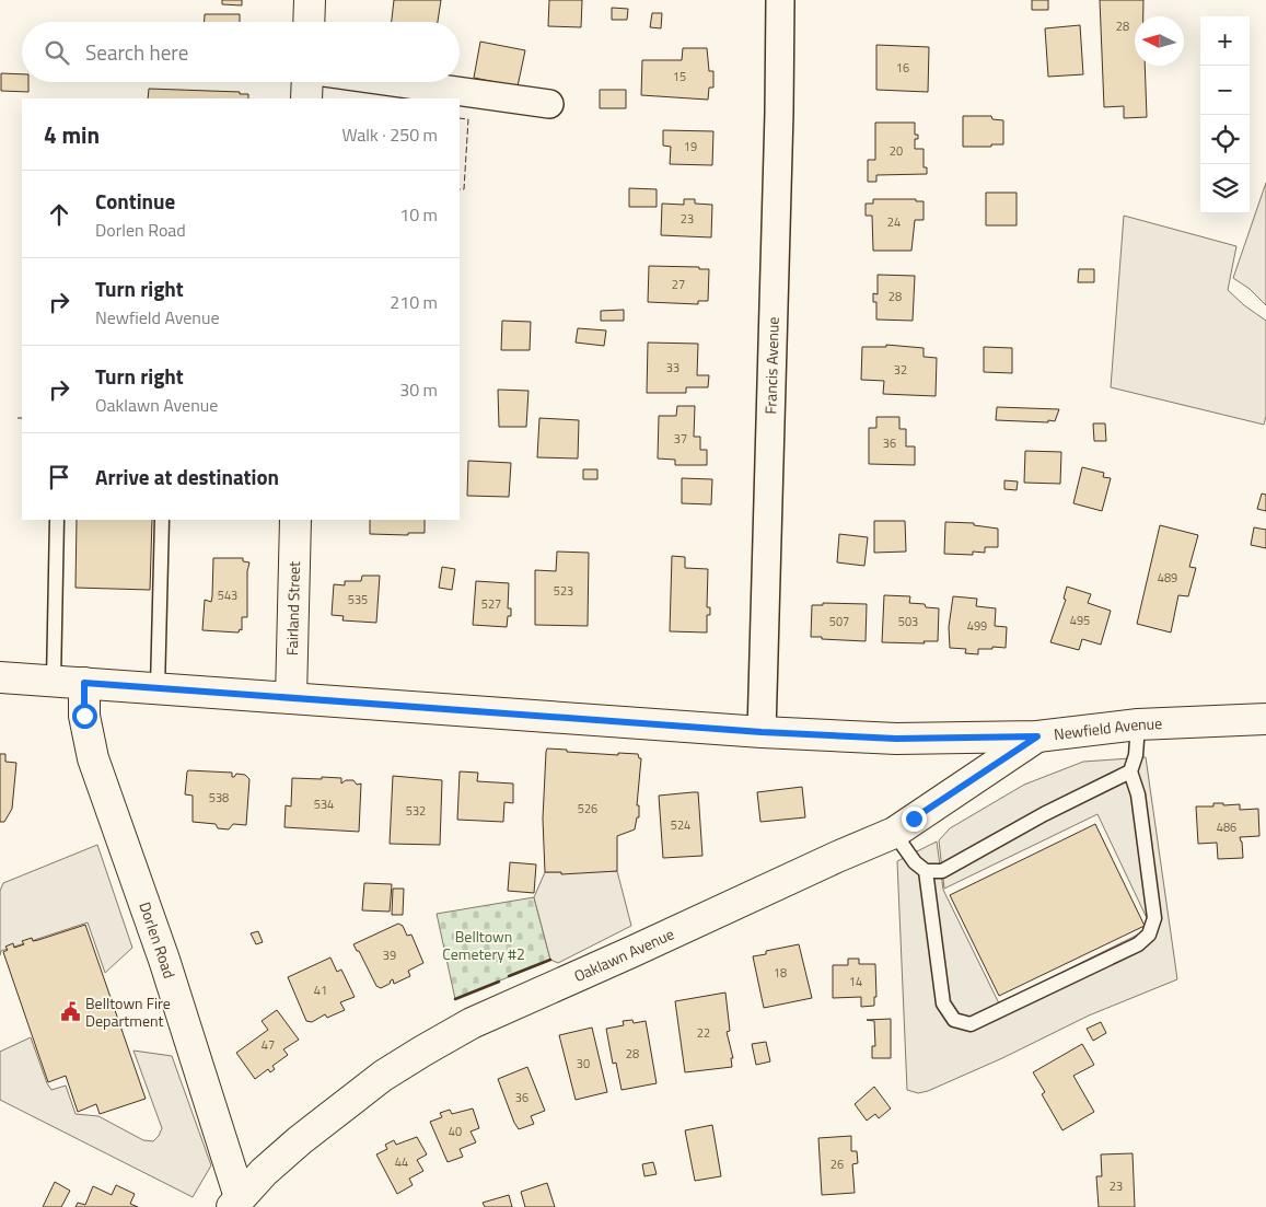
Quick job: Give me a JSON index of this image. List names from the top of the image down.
{
  "streets": {
    "street": [
      "Francis Avenue",
      "Fairland Street",
      "Newfield Avenue",
      "Dorlen Road",
      "Oaklawn Avenue"
    ]
  },
  "crossings": [
    ["Francis Avenue", "Newfield Avenue"],
    ["Fairland Street", "Newfield Avenue"],
    ["Newfield Avenue", "Dorlen Road"],
    ["Newfield Avenue", "Oaklawn Avenue"],
    ["Dorlen Road", "Oaklawn Avenue"]
  ],
  "parks": ["Belltown Cemetery #2"],
  "places": {
    "public building": ["Belltown Fire Department"]
  },
  "house_numbers": [
    "28",
    "16",
    "15",
    "19",
    "20",
    "23",
    "24",
    "27",
    "28",
    "33",
    "32",
    "37",
    "36",
    "489",
    "523",
    "543",
    "535",
    "527",
    "495",
    "507",
    "503",
    "499",
    "538",
    "534",
    "526",
    "532",
    "524",
    "486",
    "39",
    "18",
    "14",
    "41",
    "22",
    "47",
    "28",
    "30",
    "36",
    "40",
    "44",
    "26",
    "23"
  ],
  "north": "left",
  "page": {
    "map_buttons": ["+", "−"],
    "search": "Search here",
    "heading": ["4 min", "Walk · 250 m"],
    "list": [
      ["Continue", "Dorlen Road", "10 m"],
      ["Turn right", "Newfield Avenue", "210 m"],
      ["Turn right", "Oaklawn Avenue", "30 m"],
      "Arrive at destination"
    ]
  }
}
